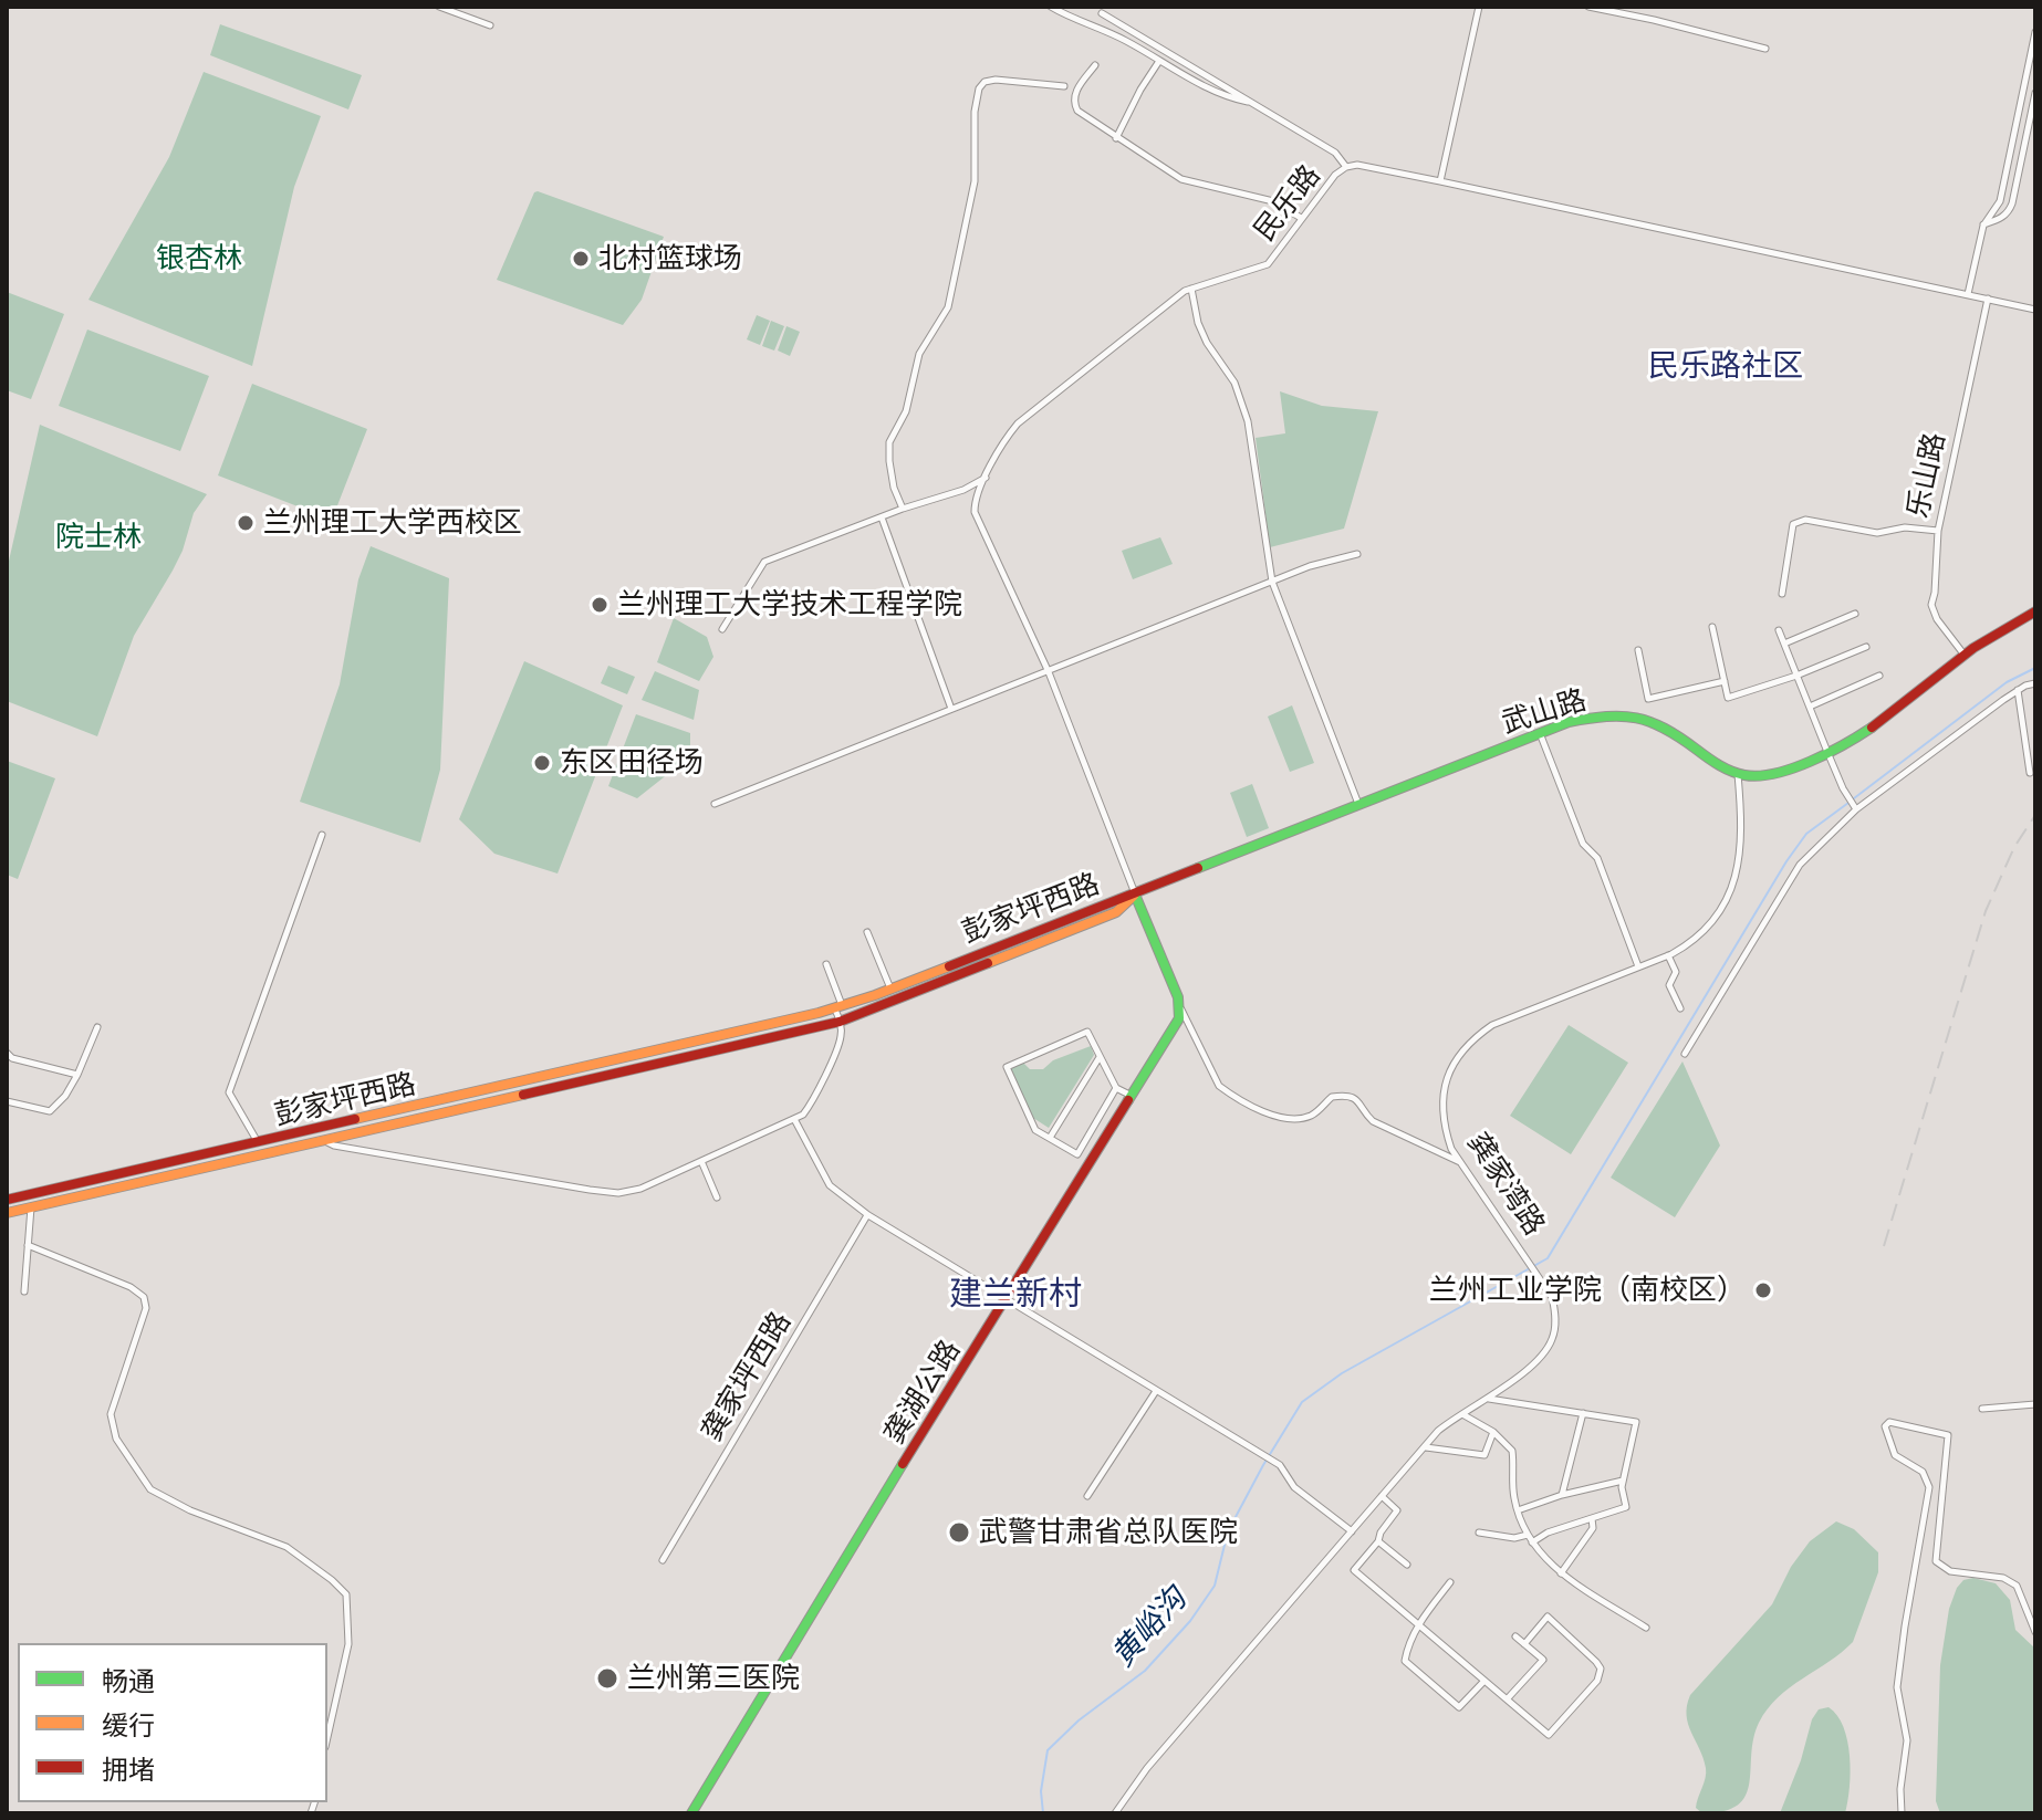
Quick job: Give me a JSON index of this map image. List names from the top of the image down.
{
  "streets": {
    "main road": ["武山路", "彭家坪西路", "龚湖公路"],
    "street": [
      "民乐路",
      "乐山路",
      "龚家湾路",
      "龚家坪西路"
    ]
  },
  "crossings": [
    ["民乐路", "乐山路"],
    ["民乐路", "武山路"],
    ["民乐路", "彭家坪西路"],
    ["武山路", "彭家坪西路"],
    ["武山路", "龚家湾路"]
  ],
  "districts": ["民乐路社区", "建兰新村"],
  "water": ["黄峪沟"],
  "parks": ["银杏林", "院士林"],
  "places": [
    "北村篮球场",
    "兰州理工大学西校区",
    "兰州理工大学技术工程学院",
    "东区田径场",
    "兰州工业学院（南校区）",
    "武警甘肃省总队医院",
    "兰州第三医院"
  ],
  "legend": ["畅通", "缓行", "拥堵"]
}
